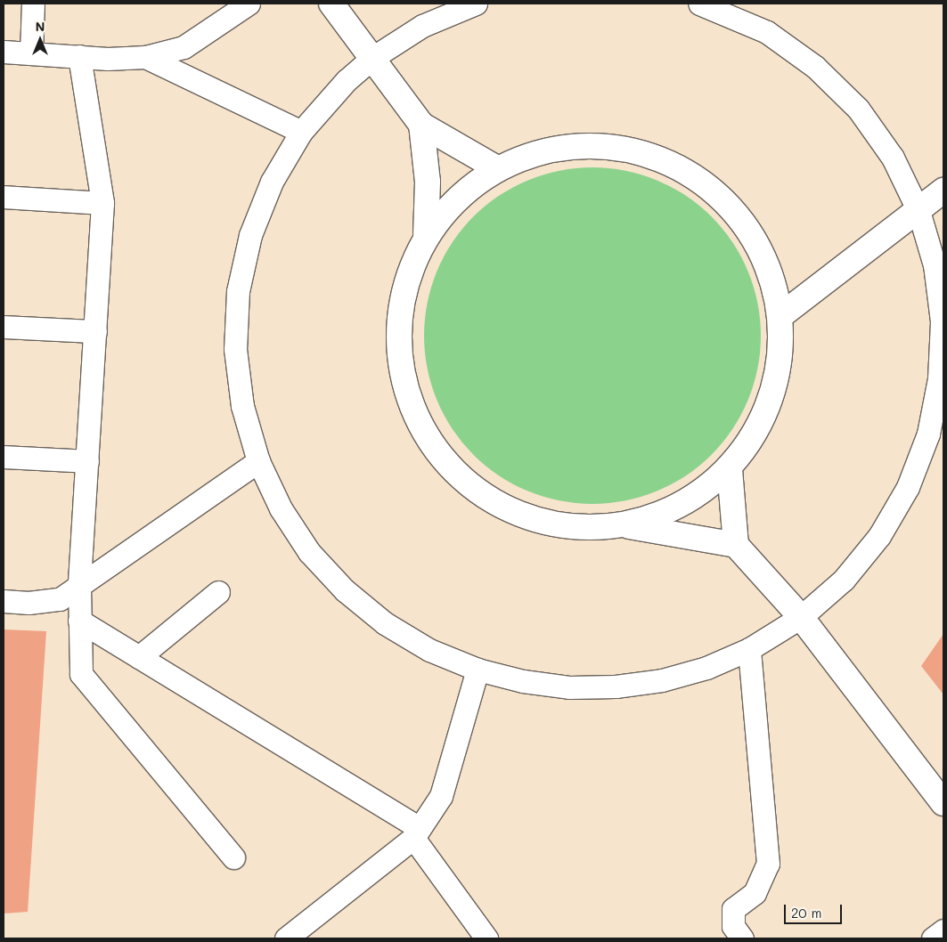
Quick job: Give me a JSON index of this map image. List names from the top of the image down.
{
  "scale_bar": "20 m",
  "north": "top"
}
